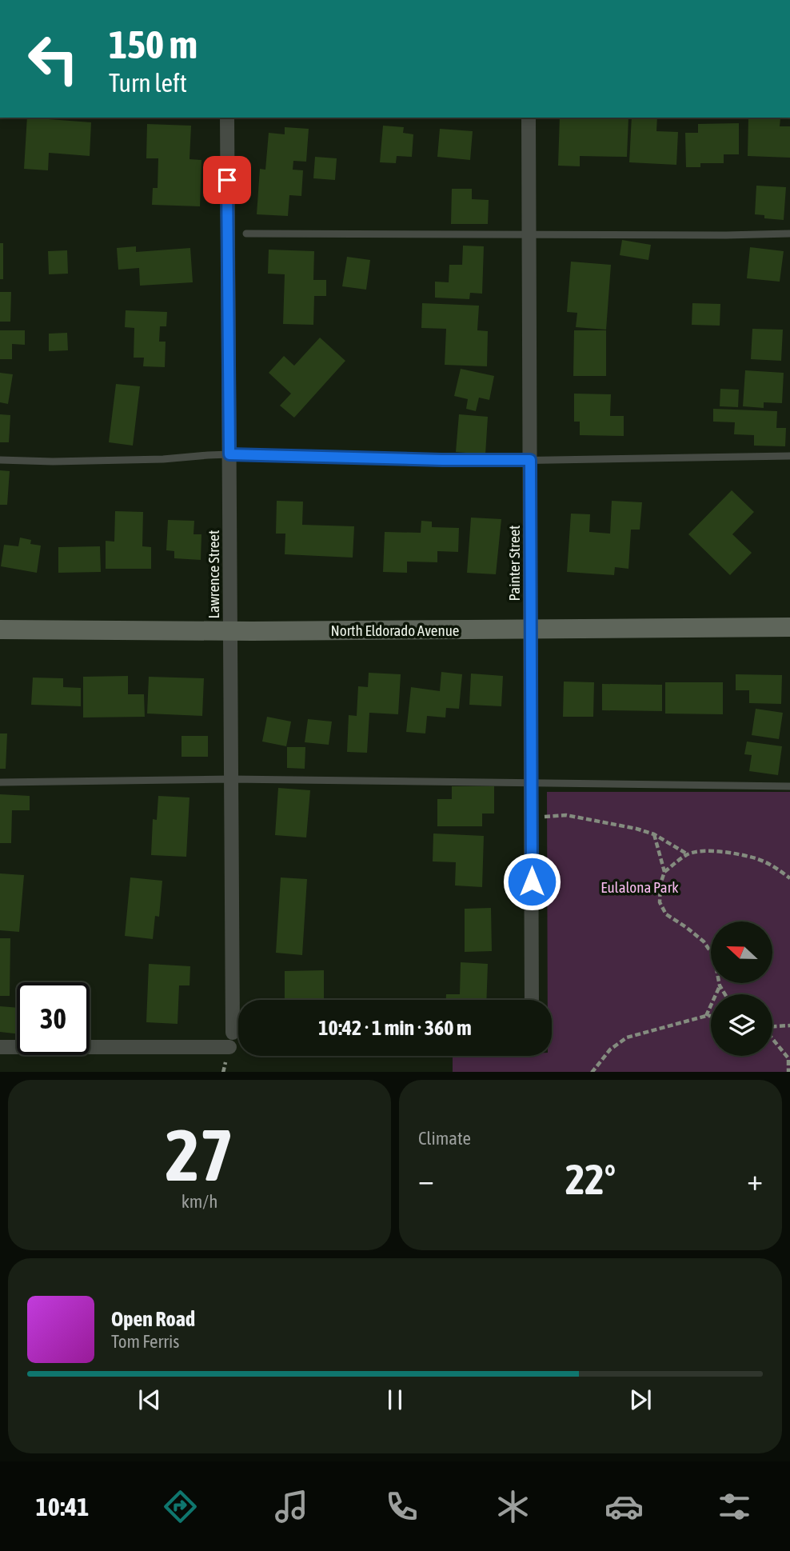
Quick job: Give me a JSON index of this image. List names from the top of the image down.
{
  "streets": {
    "street": ["Painter Street", "Lawrence Street", "North Eldorado Avenue"]
  },
  "crossings": [
    ["Painter Street", "North Eldorado Avenue"],
    ["Lawrence Street", "North Eldorado Avenue"]
  ],
  "parks": ["Eulalona Park"],
  "north": "left",
  "page": {
    "turn": ["150 m", "Turn left"],
    "limit": "30",
    "trip": "10:42 · 1 min · 360 m",
    "tile": [
      ["27", "km/h"],
      "Climate"
    ],
    "heat": ["−", "22°", "+"],
    "song": ["Open Road", "Tom Ferris"],
    "tabs": "10:41"
  }
}
